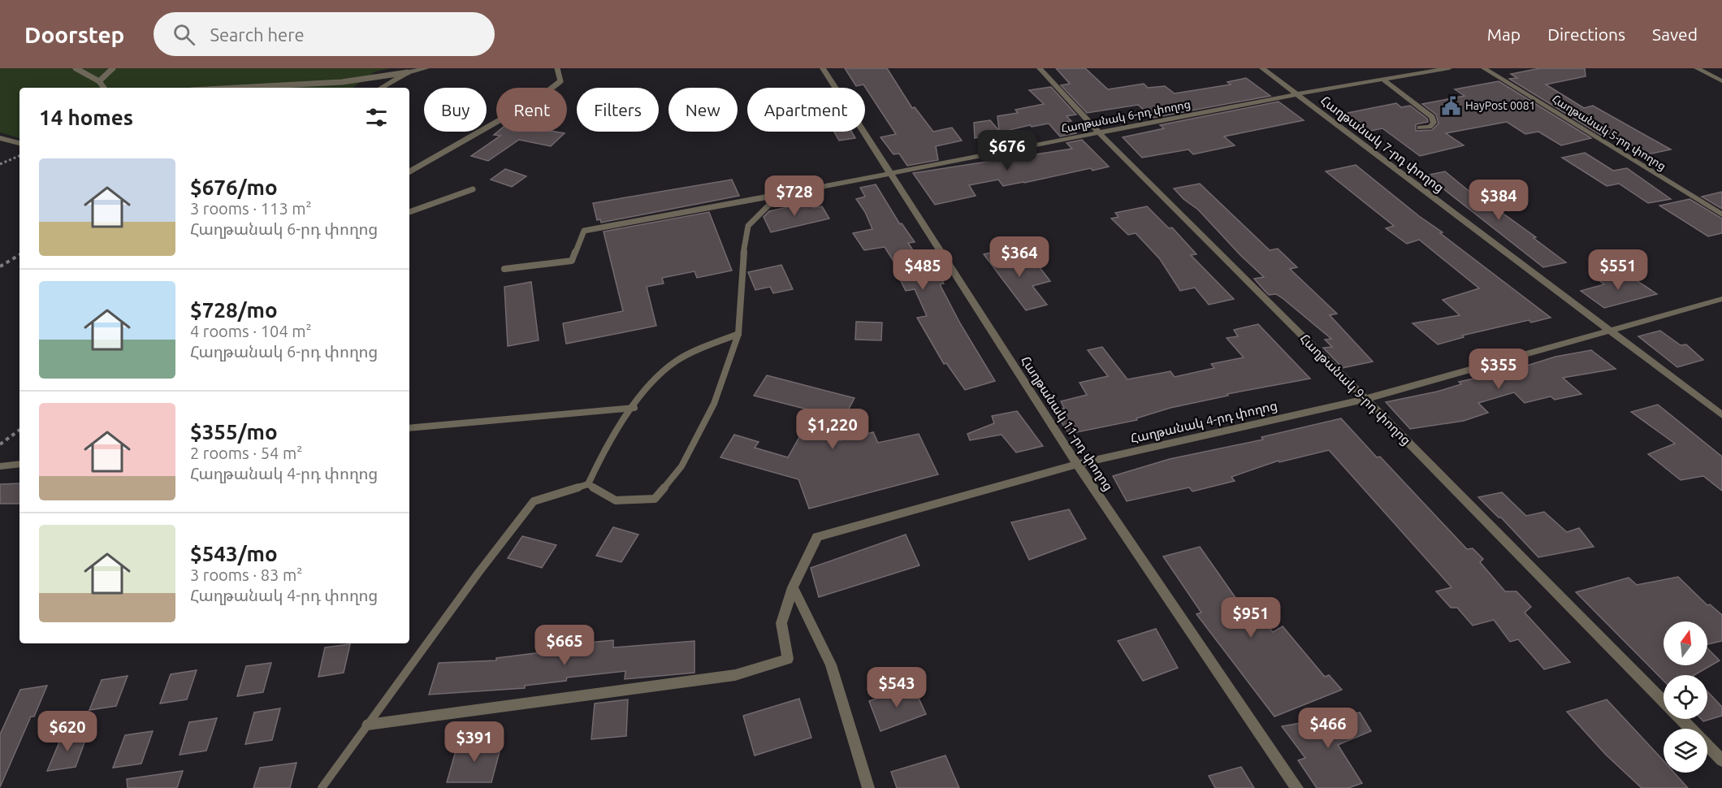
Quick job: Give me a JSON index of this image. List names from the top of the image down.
{
  "streets": {
    "street": [
      "Հաղթանակ 6-րդ փողոց",
      "Հաղթանակ 5-րդ փողոց",
      "Հաղթանակ 7-րդ փողոց",
      "Հաղթանակ 9-րդ փողոց",
      "Հաղթանակ 4-րդ փողոց",
      "Հաղթանակ 11-րդ փողոց"
    ]
  },
  "crossings": [
    ["Հաղթանակ 6-րդ փողոց", "Հաղթանակ 7-րդ փողոց"],
    ["Հաղթանակ 6-րդ փողոց", "Հաղթանակ 9-րդ փողոց"],
    ["Հաղթանակ 6-րդ փողոց", "Հաղթանակ 11-րդ փողոց"],
    ["Հաղթանակ 7-րդ փողոց", "Հաղթանակ 4-րդ փողոց"],
    ["Հաղթանակ 9-րդ փողոց", "Հաղթանակ 4-րդ փողոց"],
    ["Հաղթանակ 4-րդ փողոց", "Հաղթանակ 11-րդ փողոց"]
  ],
  "places": {
    "public building": ["HayPost 0081"]
  },
  "north": "top",
  "page": {
    "header": "Doorstep",
    "search": "Search here",
    "nav": ["Map", "Directions", "Saved"],
    "chip": [
      "Buy",
      "Rent",
      "Filters",
      "New",
      "Apartment"
    ],
    "heading": "14 homes",
    "price": [
      "$676",
      "$728",
      "$384",
      "$364",
      "$485",
      "$551",
      "$355",
      "$1,220",
      "$951",
      "$665",
      "$543",
      "$466",
      "$620",
      "$391"
    ],
    "list": [
      {
        "name": "$676/mo",
        "note": "3 rooms · 113 m² · Հաղթանակ 6-րդ փողոց"
      },
      {
        "name": "$728/mo",
        "note": "4 rooms · 104 m² · Հաղթանակ 6-րդ փողոց"
      },
      {
        "name": "$355/mo",
        "note": "2 rooms · 54 m² · Հաղթանակ 4-րդ փողոց"
      },
      {
        "name": "$543/mo",
        "note": "3 rooms · 83 m² · Հաղթանակ 4-րդ փողոց"
      }
    ]
  }
}
